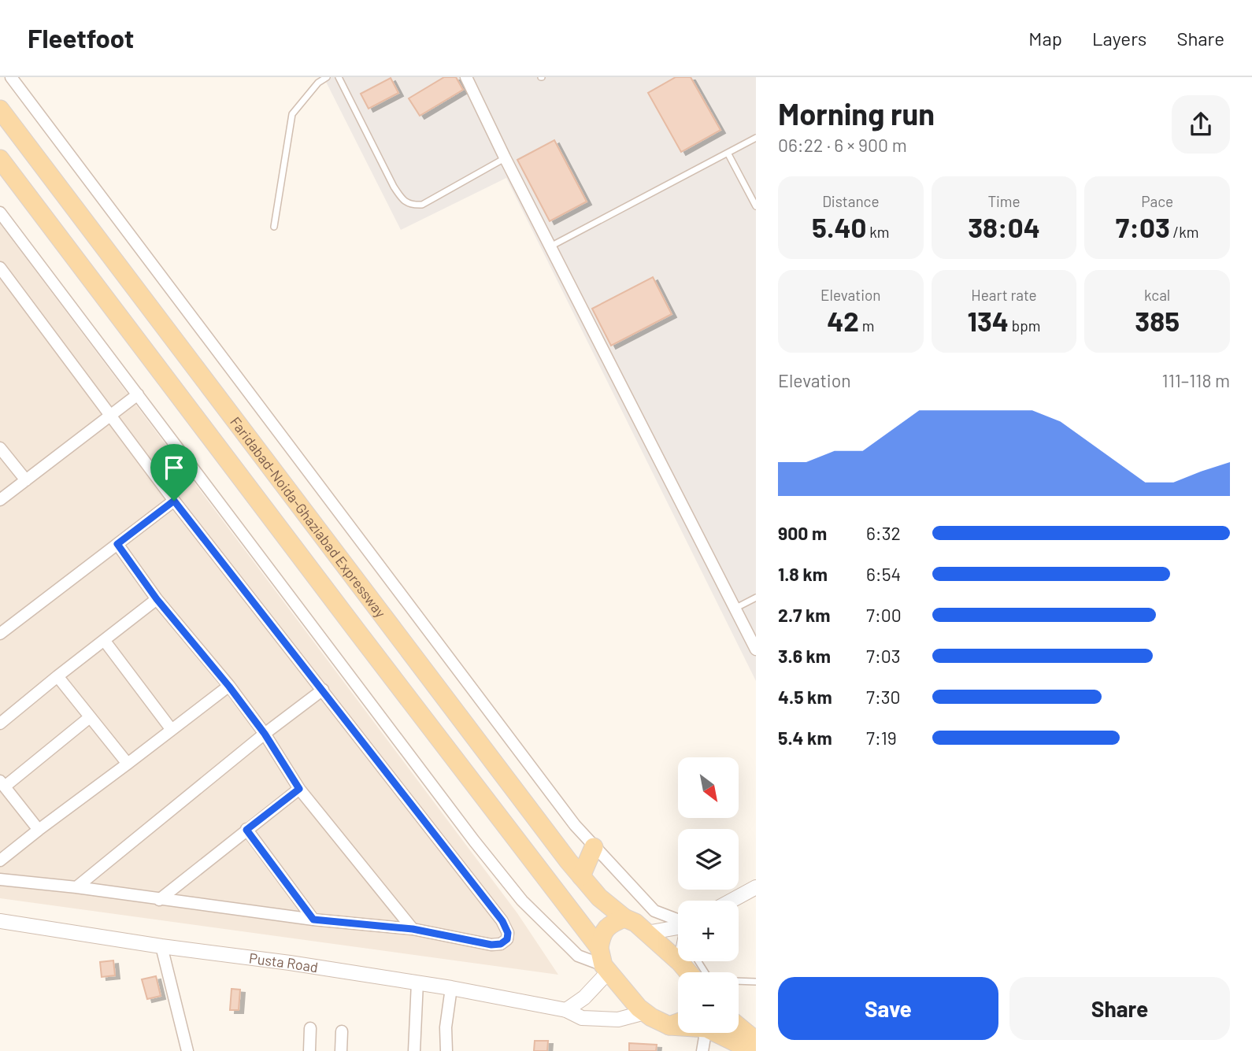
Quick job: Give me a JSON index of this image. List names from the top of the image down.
{
  "streets": {
    "main road": ["Faridabad-Noida-Ghaziabad Expressway"],
    "street": ["Pusta Road"]
  },
  "north": "bottom right",
  "page": {
    "header": "Fleetfoot",
    "nav": ["Map", "Layers", "Share"],
    "heading": ["Morning run", "06:22 · 6 × 900 m"],
    "stats": [
      ["Distance", "5.40 km"],
      ["Time", "38:04"],
      ["Pace", "7:03 /km"],
      ["Elevation", "42 m"],
      ["Heart rate", "134 bpm"],
      ["kcal", "385"]
    ],
    "chart": ["Elevation", "111–118 m"],
    "list": [
      {
        "name": "900 m",
        "note": "6:32"
      },
      {
        "name": "1.8 km",
        "note": "6:54"
      },
      {
        "name": "2.7 km",
        "note": "7:00"
      },
      {
        "name": "3.6 km",
        "note": "7:03"
      },
      {
        "name": "4.5 km",
        "note": "7:30"
      },
      {
        "name": "5.4 km",
        "note": "7:19"
      }
    ],
    "map_buttons": ["+", "−"],
    "buttons": ["Save", "Share"]
  }
}
